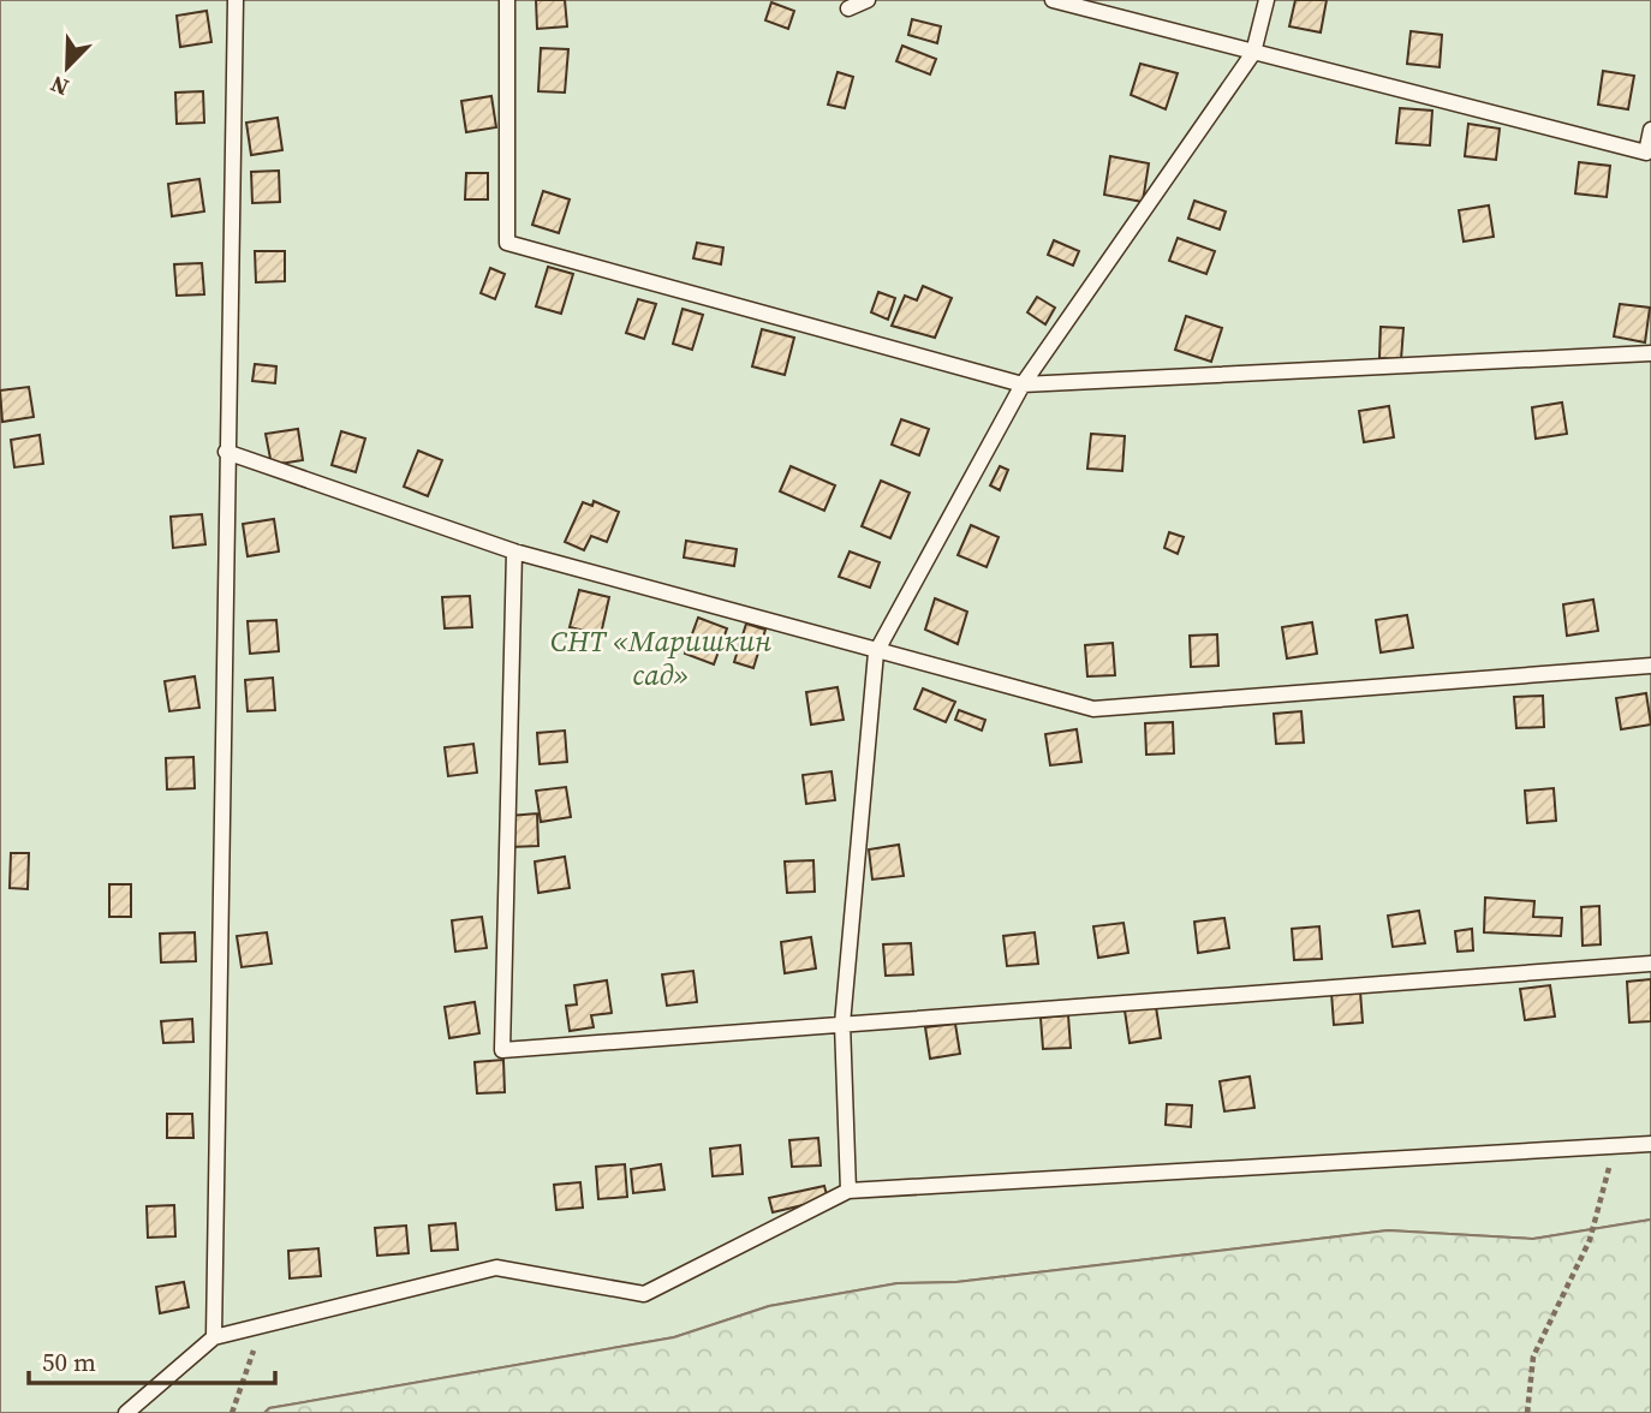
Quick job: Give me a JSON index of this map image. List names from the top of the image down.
{
  "parks": ["СНТ «Маришкин сад»"],
  "scale_bar": "50 m",
  "north": "bottom left"
}
